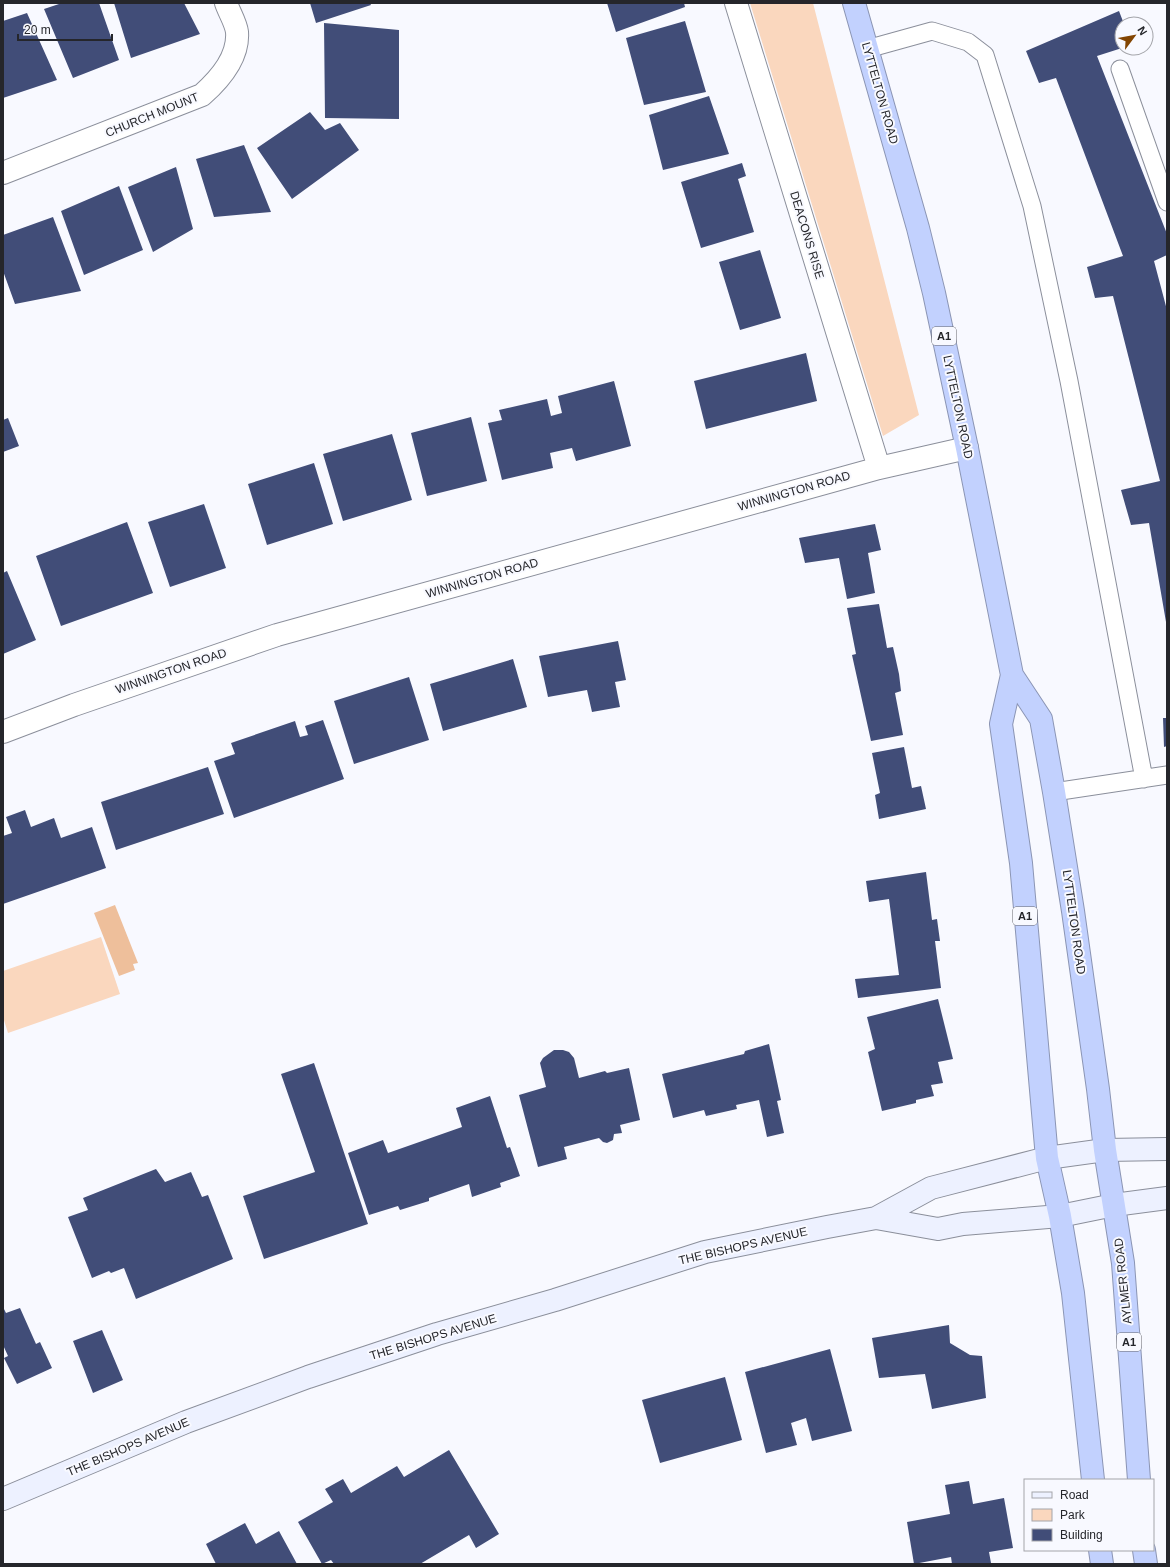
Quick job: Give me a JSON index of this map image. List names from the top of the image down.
{
  "streets": {
    "highway": ["LYTTELTON ROAD", "A1", "AYLMER ROAD"],
    "street": [
      "CHURCH MOUNT",
      "DEACONS RISE",
      "WINNINGTON ROAD",
      "THE BISHOPS AVENUE"
    ]
  },
  "crossings": [
    ["LYTTELTON ROAD", "A1"],
    ["LYTTELTON ROAD", "WINNINGTON ROAD"],
    ["LYTTELTON ROAD", "THE BISHOPS AVENUE"],
    ["LYTTELTON ROAD", "AYLMER ROAD"],
    ["DEACONS RISE", "WINNINGTON ROAD"],
    ["A1", "THE BISHOPS AVENUE"],
    ["THE BISHOPS AVENUE", "AYLMER ROAD"]
  ],
  "legend": ["Road", "Park", "Building"],
  "scale_bar": "20 m",
  "north": "top right"
}
